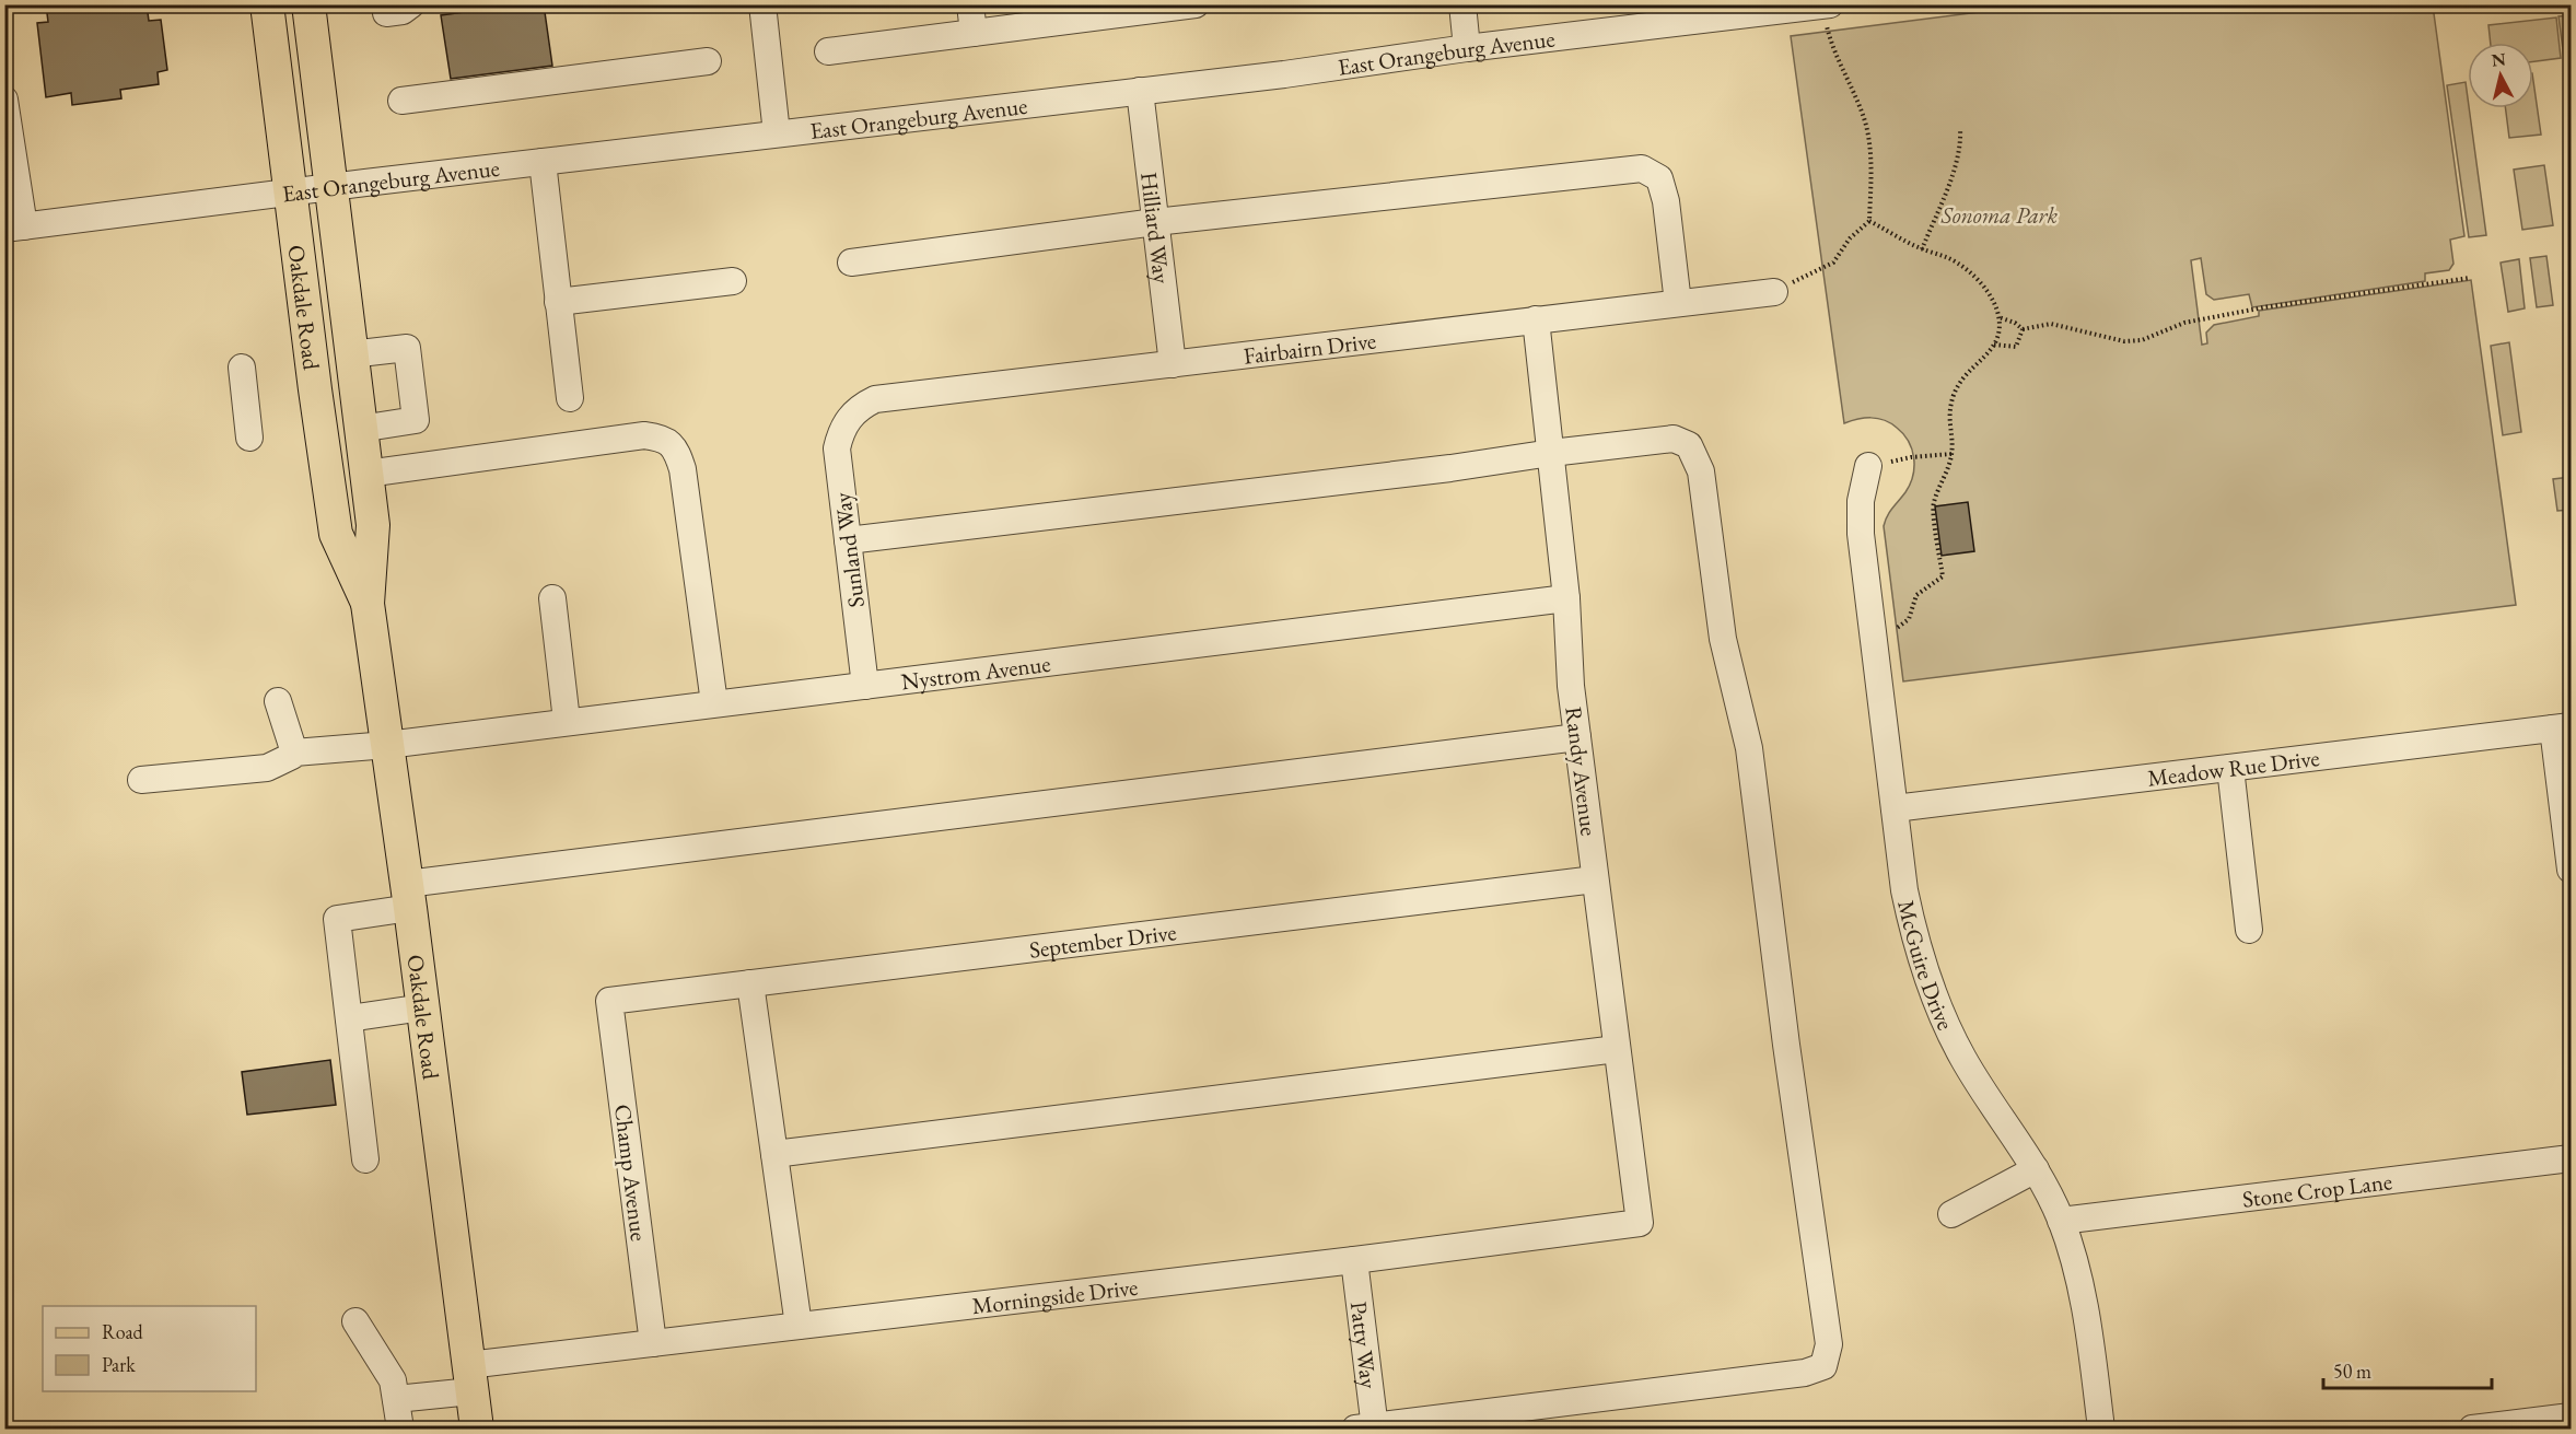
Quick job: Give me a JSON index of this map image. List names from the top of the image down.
{
  "streets": {
    "main road": ["Oakdale Road"],
    "street": [
      "East Orangeburg Avenue",
      "Hilliard Way",
      "Fairbairn Drive",
      "Sunland Way",
      "Nystrom Avenue",
      "Meadow Rue Drive",
      "Randy Avenue",
      "September Drive",
      "McGuire Drive",
      "Champ Avenue",
      "Stone Crop Lane",
      "Morningside Drive",
      "Patty Way"
    ]
  },
  "crossings": [
    ["East Orangeburg Avenue", "Hilliard Way"],
    ["East Orangeburg Avenue", "Oakdale Road"],
    ["Hilliard Way", "Fairbairn Drive"],
    ["Oakdale Road", "Nystrom Avenue"],
    ["Oakdale Road", "Morningside Drive"],
    ["Fairbairn Drive", "Sunland Way"],
    ["Fairbairn Drive", "Randy Avenue"],
    ["Sunland Way", "Nystrom Avenue"],
    ["Nystrom Avenue", "Randy Avenue"],
    ["Meadow Rue Drive", "McGuire Drive"],
    ["Randy Avenue", "September Drive"],
    ["Randy Avenue", "Morningside Drive"],
    ["September Drive", "Champ Avenue"],
    ["McGuire Drive", "Stone Crop Lane"],
    ["Champ Avenue", "Morningside Drive"],
    ["Morningside Drive", "Patty Way"]
  ],
  "parks": ["Sonoma Park"],
  "legend": ["Road", "Park"],
  "scale_bar": "50 m",
  "north": "top"
}
